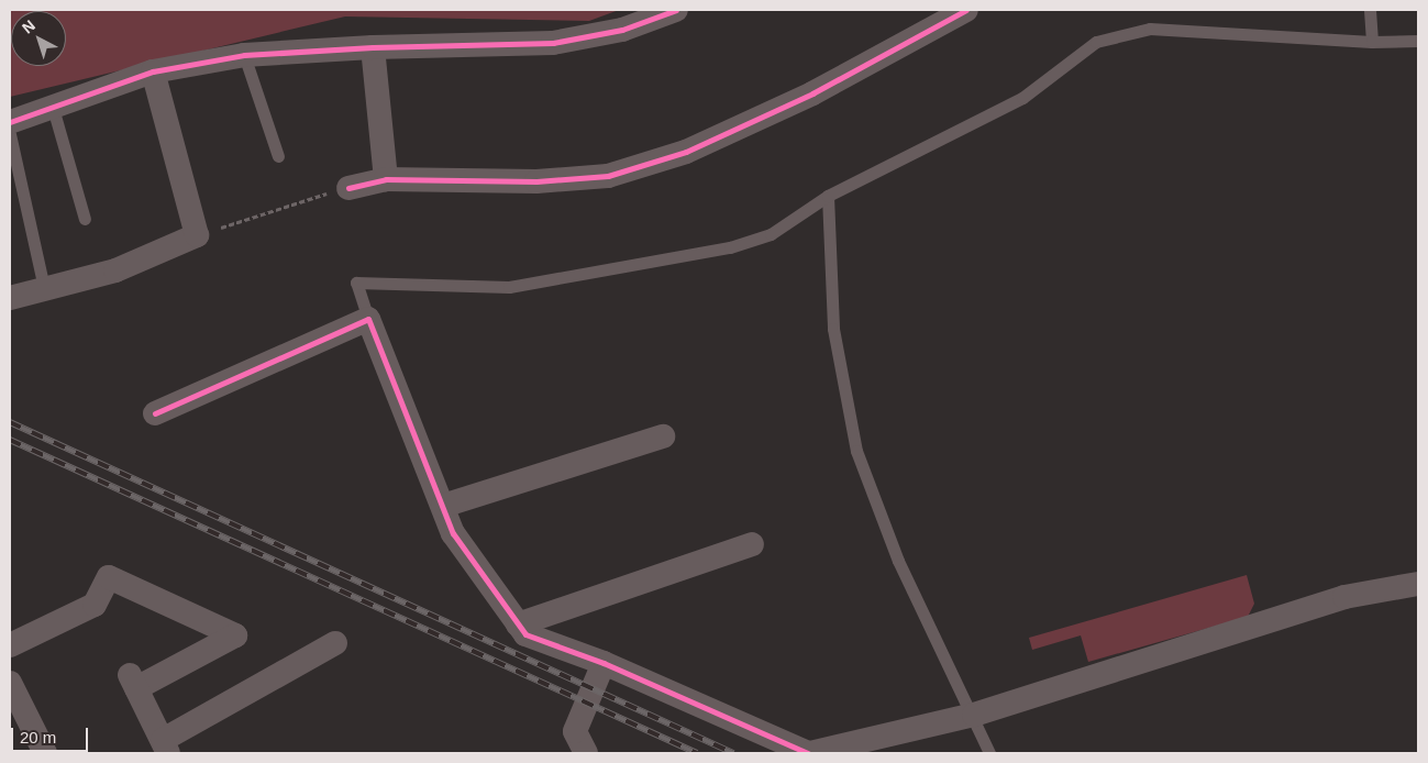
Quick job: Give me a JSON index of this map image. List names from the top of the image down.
{
  "scale_bar": "20 m",
  "north": "top left"
}
